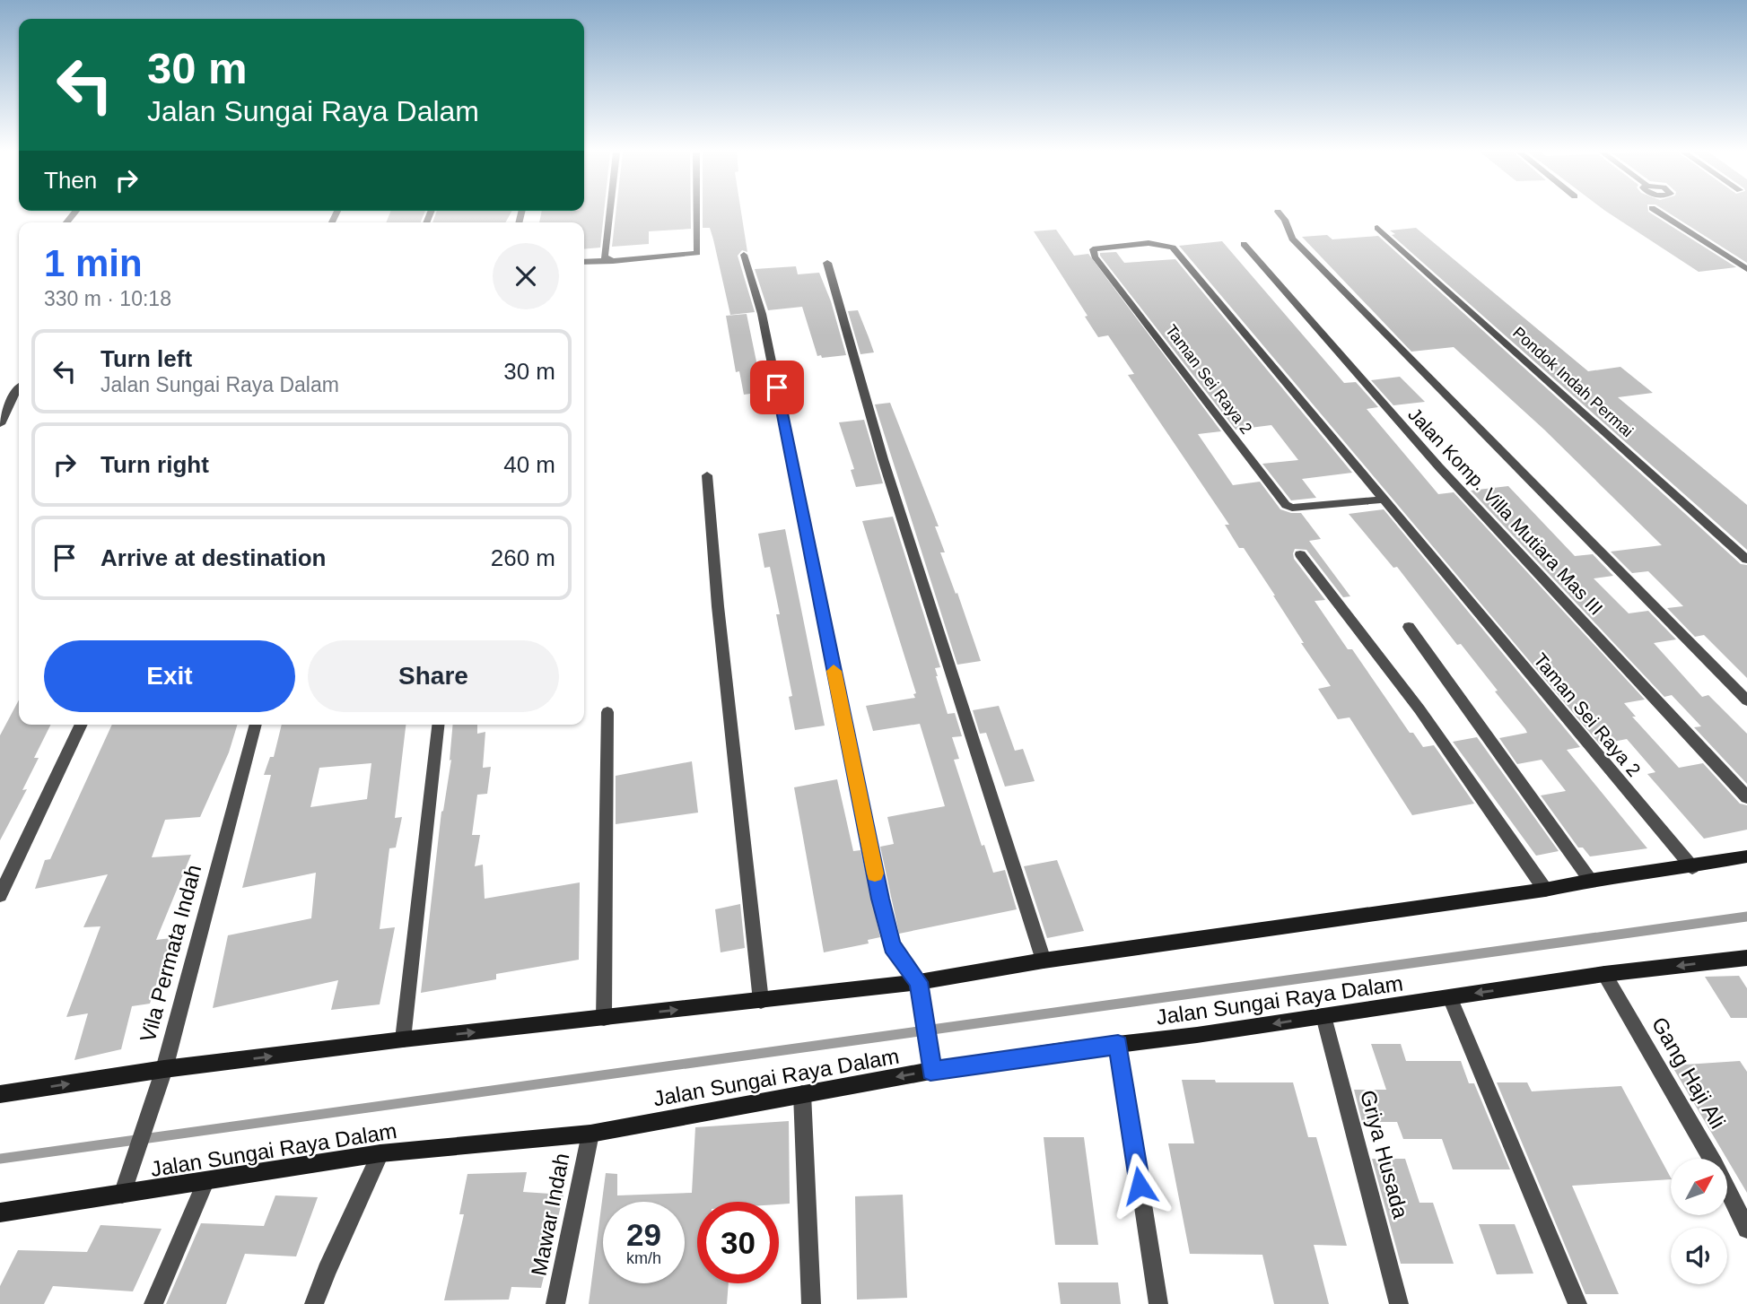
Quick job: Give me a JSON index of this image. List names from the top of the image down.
{
  "streets": {
    "street": [
      "Taman Sei Raya 2",
      "Pondok Indah Permai",
      "Jalan Komp. Villa Mutiara Mas III",
      "Vila Permata Indah",
      "Jalan Sungai Raya Dalam",
      "Gang Haji Ali",
      "Griya Husada",
      "Mawar Indah"
    ]
  },
  "crossings": [
    ["Vila Permata Indah", "Jalan Sungai Raya Dalam"],
    ["Jalan Sungai Raya Dalam", "Gang Haji Ali"],
    ["Jalan Sungai Raya Dalam", "Griya Husada"],
    ["Jalan Sungai Raya Dalam", "Mawar Indah"]
  ],
  "north": "top right",
  "page": {
    "turn": ["30 m", "Jalan Sungai Raya Dalam"],
    "then": "Then",
    "heading": ["1 min", "330 m · 10:18"],
    "list": [
      {
        "name": "Turn left",
        "note": "Jalan Sungai Raya Dalam",
        "value": "30 m"
      },
      {
        "name": "Turn right",
        "value": "40 m"
      },
      {
        "name": "Arrive at destination",
        "value": "260 m"
      }
    ],
    "buttons": ["Exit", "Share"],
    "speed": "29 km/h",
    "limit": "30"
  }
}
